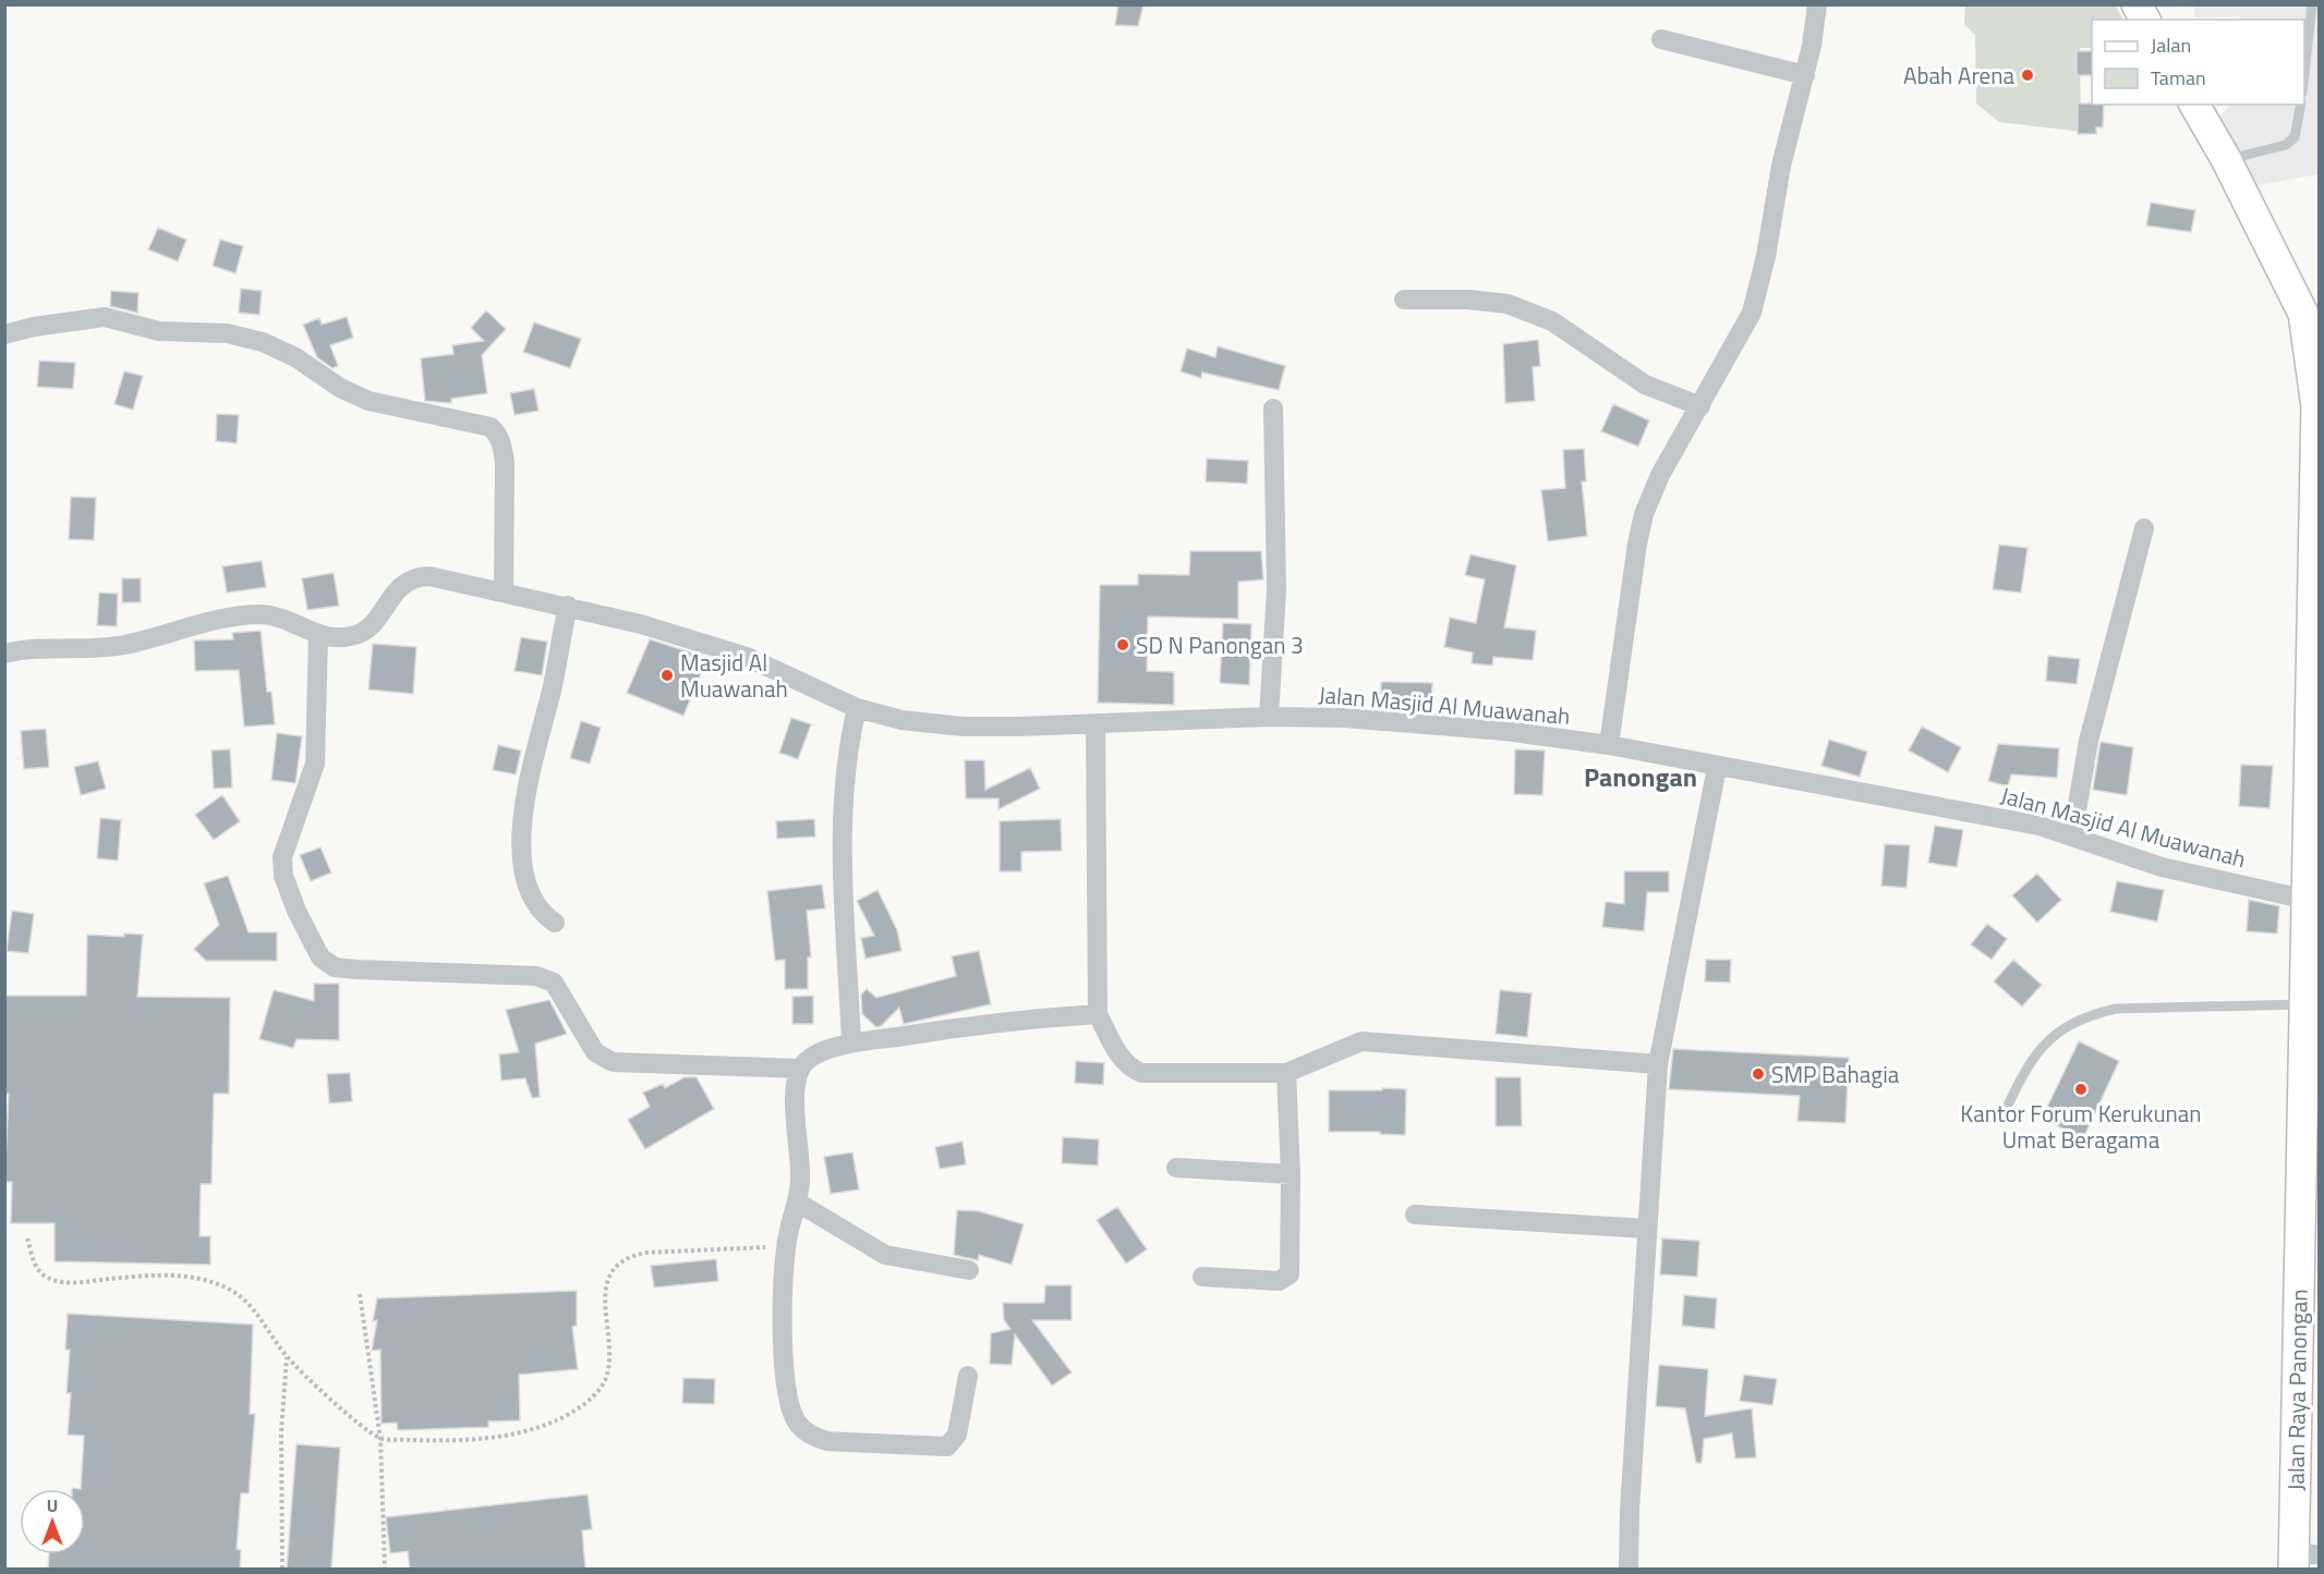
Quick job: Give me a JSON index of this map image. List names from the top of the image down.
{
  "streets": {
    "main road": ["Jalan Raya Panongan"],
    "street": ["Jalan Masjid Al Muawanah"]
  },
  "crossings": [
    ["Jalan Masjid Al Muawanah", "Jalan Raya Panongan"]
  ],
  "districts": ["Panongan"],
  "places": [
    "Abah Arena",
    "SD N Panongan 3",
    "Masjid Al Muawanah",
    "SMP Bahagia",
    "Kantor Forum Kerukunan Umat Beragama"
  ],
  "legend": ["Jalan", "Taman"],
  "north": "top"
}
